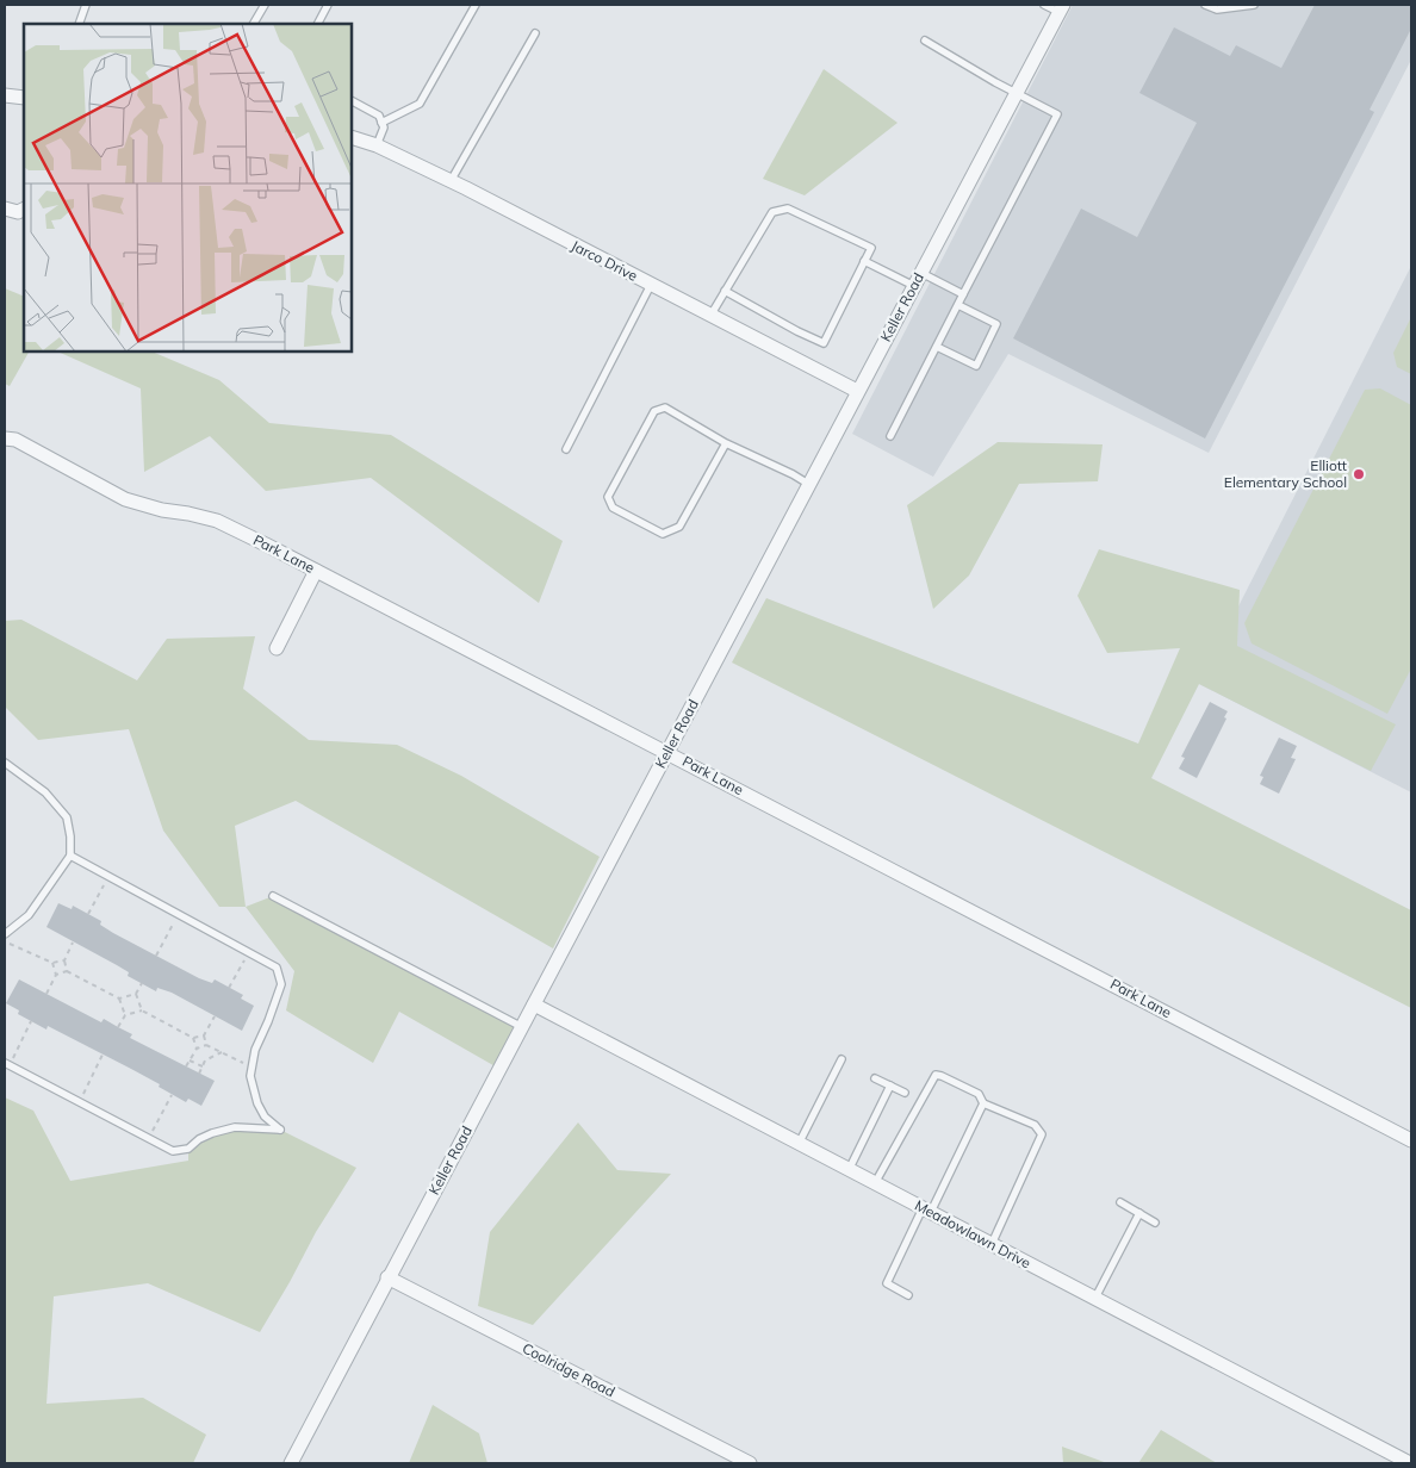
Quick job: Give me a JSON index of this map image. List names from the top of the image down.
{
  "streets": {
    "street": [
      "Jarco Drive",
      "Keller Road",
      "Park Lane",
      "Meadowlawn Drive",
      "Coolridge Road"
    ]
  },
  "crossings": [
    ["Jarco Drive", "Keller Road"],
    ["Keller Road", "Park Lane"],
    ["Keller Road", "Meadowlawn Drive"],
    ["Keller Road", "Coolridge Road"]
  ],
  "places": ["Elliott Elementary School"]
}
